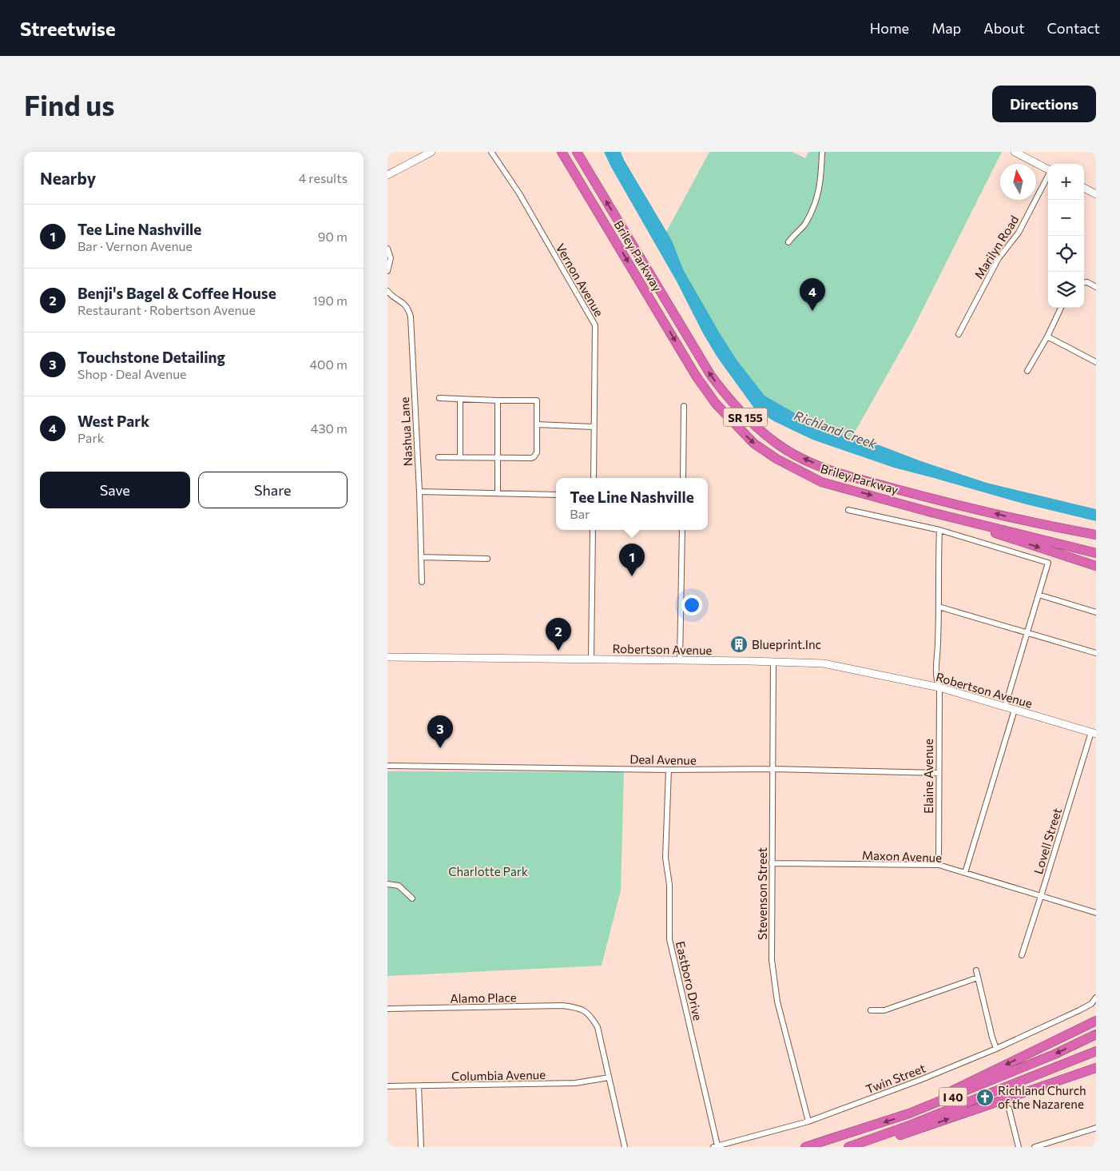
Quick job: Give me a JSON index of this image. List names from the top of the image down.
{
  "streets": {
    "highway": ["Briley Parkway", "SR 155", "I 40"],
    "street": [
      "Marilyn Road",
      "Vernon Avenue",
      "Nashua Lane",
      "Robertson Avenue",
      "Deal Avenue",
      "Elaine Avenue",
      "Lovell Street",
      "Maxon Avenue",
      "Stevenson Street",
      "Eastboro Drive",
      "Alamo Place",
      "Columbia Avenue",
      "Twin Street"
    ]
  },
  "crossings": [
    ["Robertson Avenue", "Elaine Avenue"],
    ["Robertson Avenue", "Lovell Street"],
    ["Robertson Avenue", "Stevenson Street"],
    ["Deal Avenue", "Elaine Avenue"],
    ["Deal Avenue", "Stevenson Street"],
    ["Deal Avenue", "Eastboro Drive"],
    ["Elaine Avenue", "Maxon Avenue"],
    ["Lovell Street", "Maxon Avenue"],
    ["Maxon Avenue", "Stevenson Street"],
    ["Stevenson Street", "Twin Street"],
    ["Eastboro Drive", "Twin Street"],
    ["Alamo Place", "Columbia Avenue"]
  ],
  "water": ["Richland Creek"],
  "parks": ["Charlotte Park"],
  "places": {
    "building": ["Blueprint.Inc"],
    "church": ["Richland Church of the Nazarene"]
  },
  "north": "top",
  "page": {
    "header": "Streetwise",
    "nav": [
      "Home",
      "Map",
      "About",
      "Contact"
    ],
    "buttons": [
      "Directions",
      ["Save", "Share"]
    ],
    "title": "Find us",
    "heading": ["Nearby", "4 results"],
    "map_buttons": ["+", "−"],
    "list": [
      {
        "mark": "1",
        "name": "Tee Line Nashville",
        "note": "Bar · Vernon Avenue",
        "value": "90 m"
      },
      {
        "mark": "2",
        "name": "Benji's Bagel & Coffee House",
        "note": "Restaurant · Robertson Avenue",
        "value": "190 m"
      },
      {
        "mark": "3",
        "name": "Touchstone Detailing",
        "note": "Shop · Deal Avenue",
        "value": "400 m"
      },
      {
        "mark": "4",
        "name": "West Park",
        "note": "Park",
        "value": "430 m"
      }
    ],
    "pins": [
      "4",
      "1",
      "2",
      "3"
    ],
    "popup": ["Tee Line Nashville", "Bar"]
  }
}
